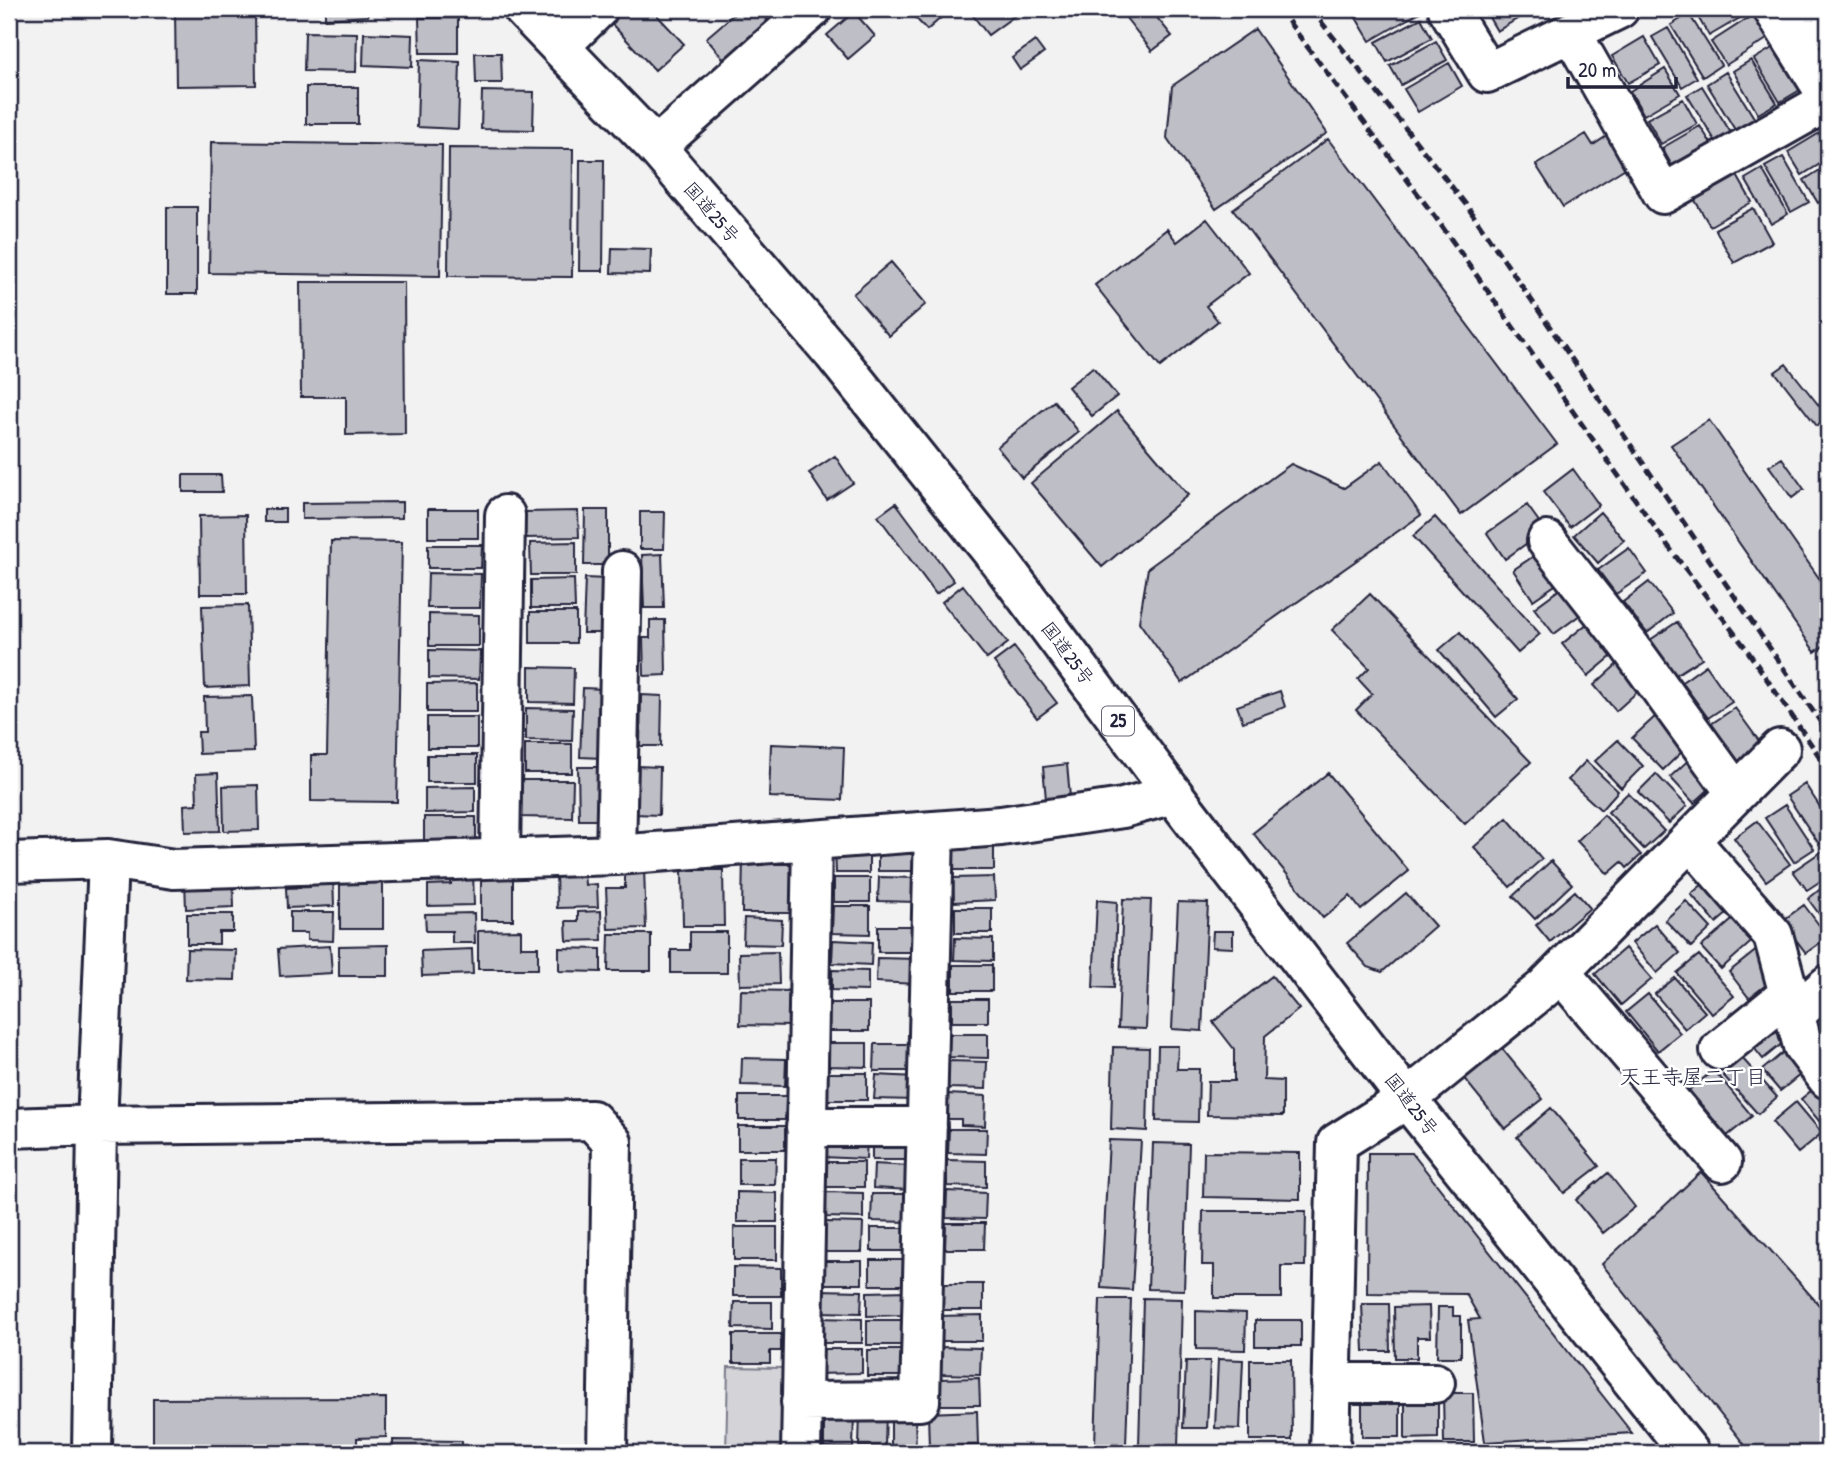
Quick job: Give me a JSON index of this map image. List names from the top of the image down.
{
  "streets": {
    "main road": ["国道25号", "25"]
  },
  "districts": ["天王寺屋二丁目"],
  "scale_bar": "20 m"
}
